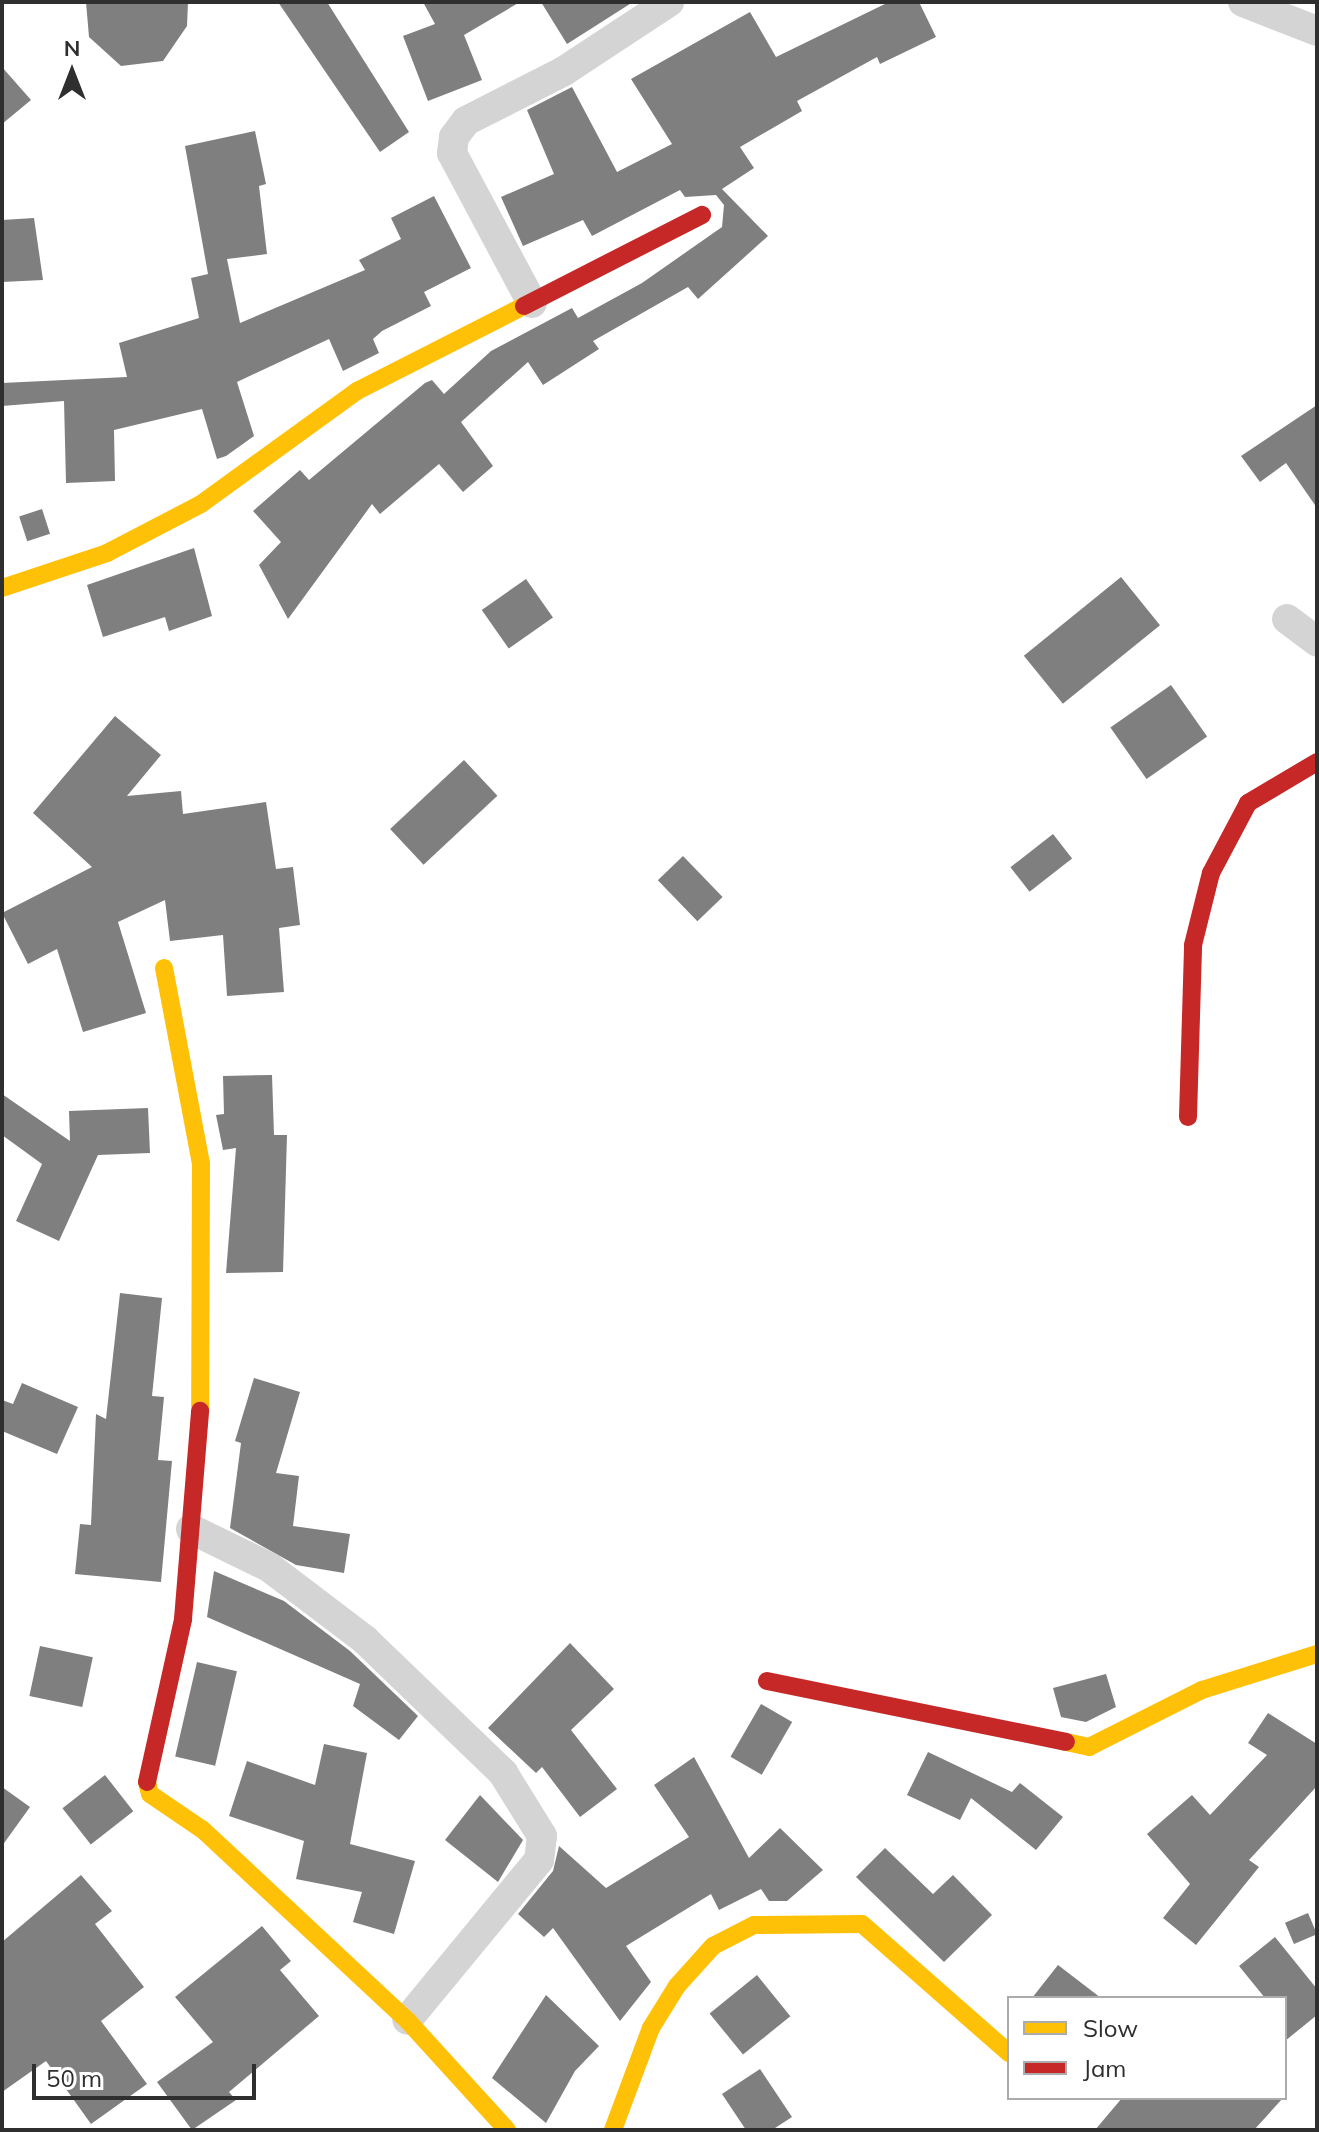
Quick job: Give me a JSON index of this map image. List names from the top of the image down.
{
  "legend": ["Slow", "Jam"],
  "scale_bar": "50 m",
  "north": "top"
}
